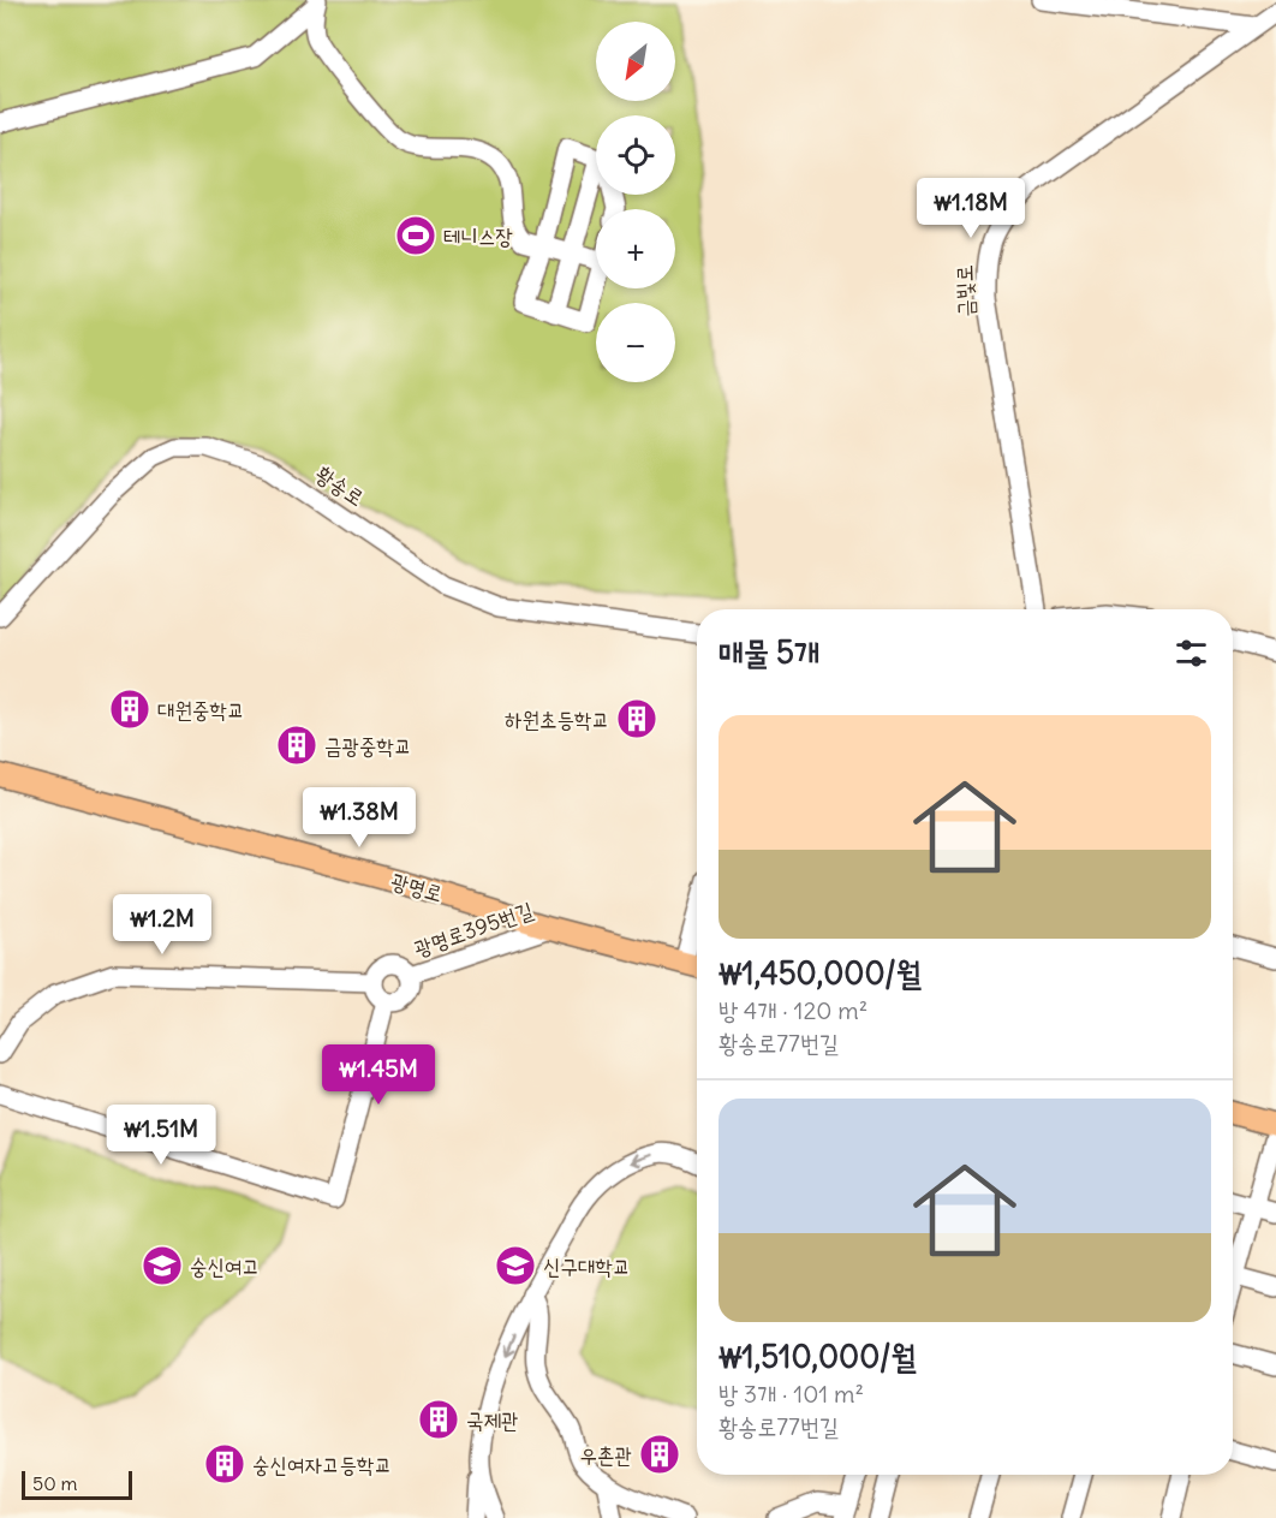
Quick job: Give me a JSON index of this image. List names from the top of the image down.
{
  "streets": {
    "main road": ["광명로"],
    "street": ["금빛로", "황송로", "광명로395번길"]
  },
  "crossings": [
    ["광명로", "광명로395번길"]
  ],
  "places": {
    "sports": ["테니스장"],
    "building": [
      "대원중학교",
      "하원초등학교",
      "금광중학교",
      "국제관",
      "우촌관",
      "숭신여자고등학교"
    ],
    "school or university": ["숭신여고", "신구대학교"]
  },
  "scale_bar": "50 m",
  "north": "bottom left",
  "page": {
    "map_buttons": ["+", "−"],
    "price": [
      "₩1.18M",
      "₩1.38M",
      "₩1.2M",
      "₩1.45M",
      "₩1.51M"
    ],
    "heading": "매물 5개",
    "list": [
      {
        "name": "₩1,450,000/월",
        "note": "방 4개 · 120 m² · 황송로77번길"
      },
      {
        "name": "₩1,510,000/월",
        "note": "방 3개 · 101 m² · 황송로77번길"
      }
    ],
    "scale": "50 m"
  }
}
